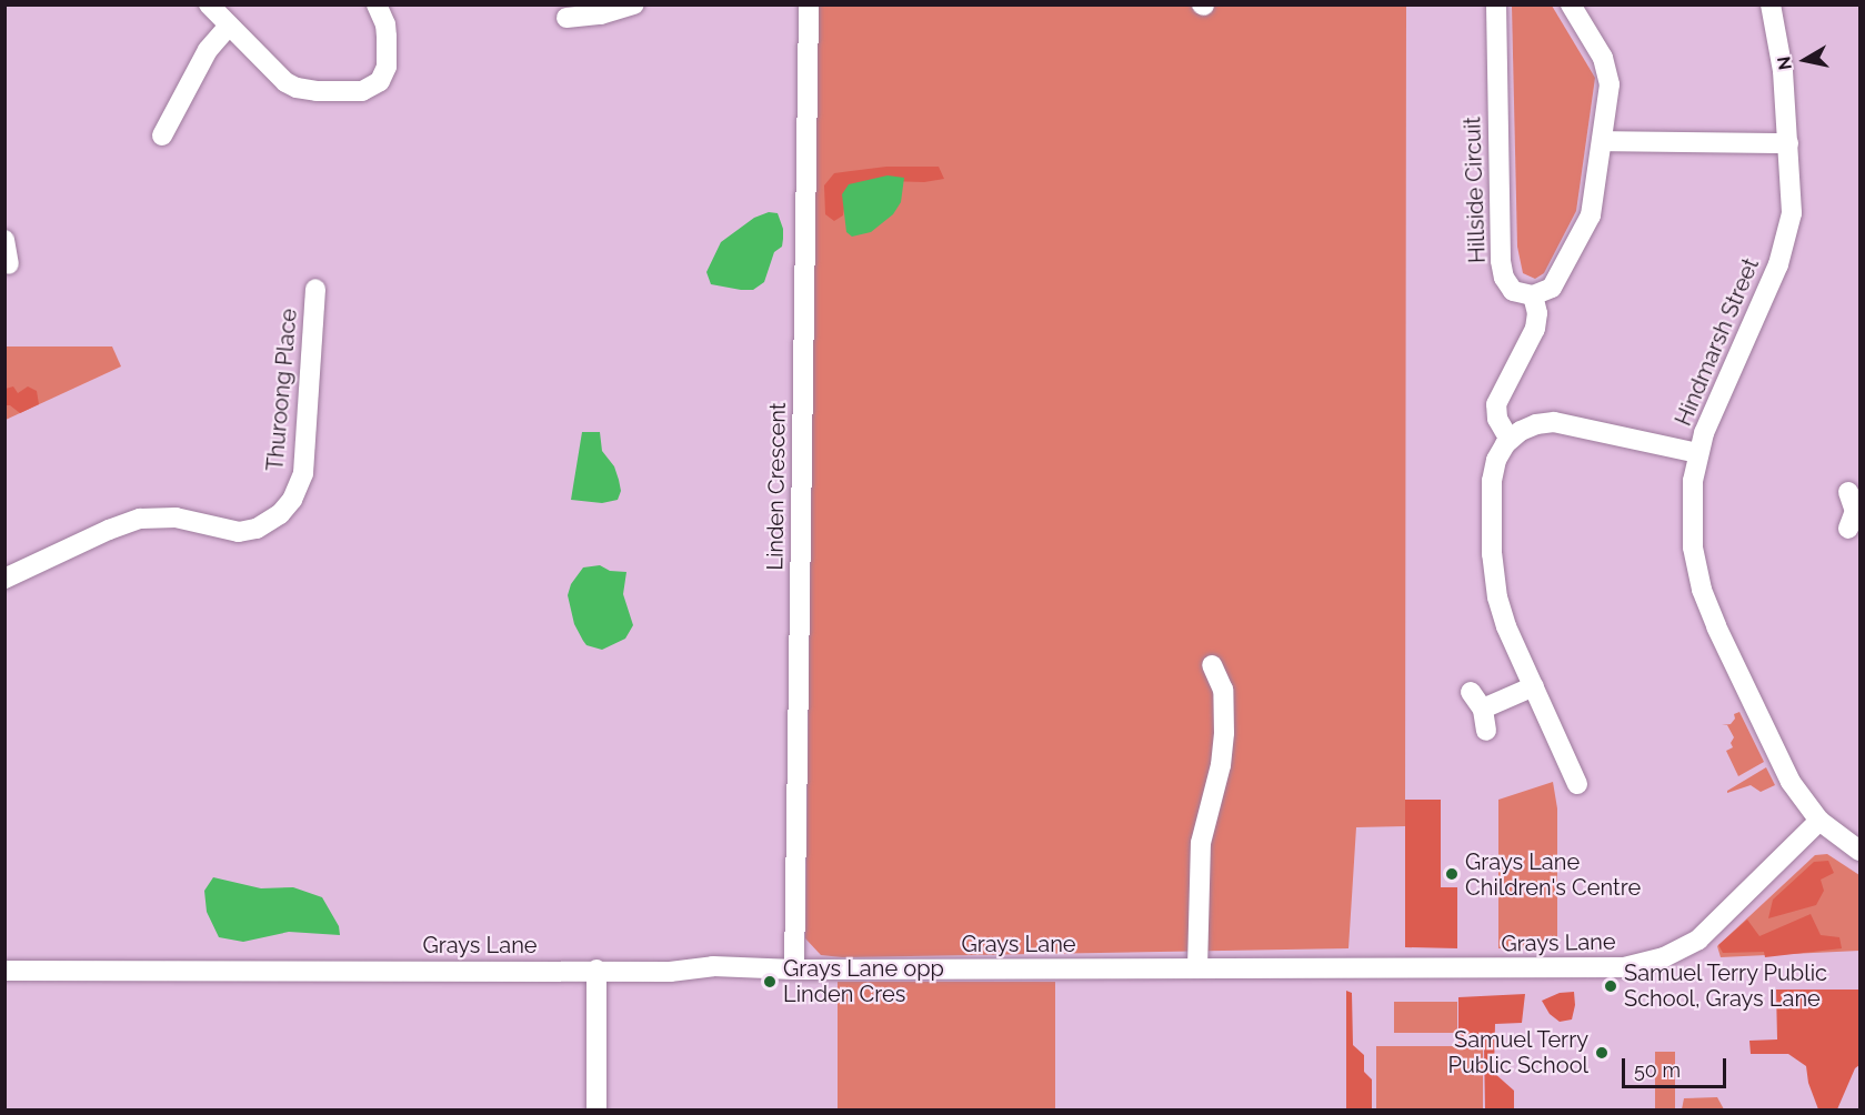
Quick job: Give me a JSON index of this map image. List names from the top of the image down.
{
  "streets": {
    "street": [
      "Hillside Circuit",
      "Hindmarsh Street",
      "Thuroong Place",
      "Linden Crescent",
      "Grays Lane"
    ]
  },
  "crossings": [
    ["Hindmarsh Street", "Grays Lane"],
    ["Linden Crescent", "Grays Lane"]
  ],
  "places": [
    "Grays Lane Children's Centre",
    "Grays Lane opp Linden Cres",
    "Samuel Terry Public School, Grays Lane",
    "Samuel Terry Public School"
  ],
  "scale_bar": "50 m",
  "north": "left"
}
